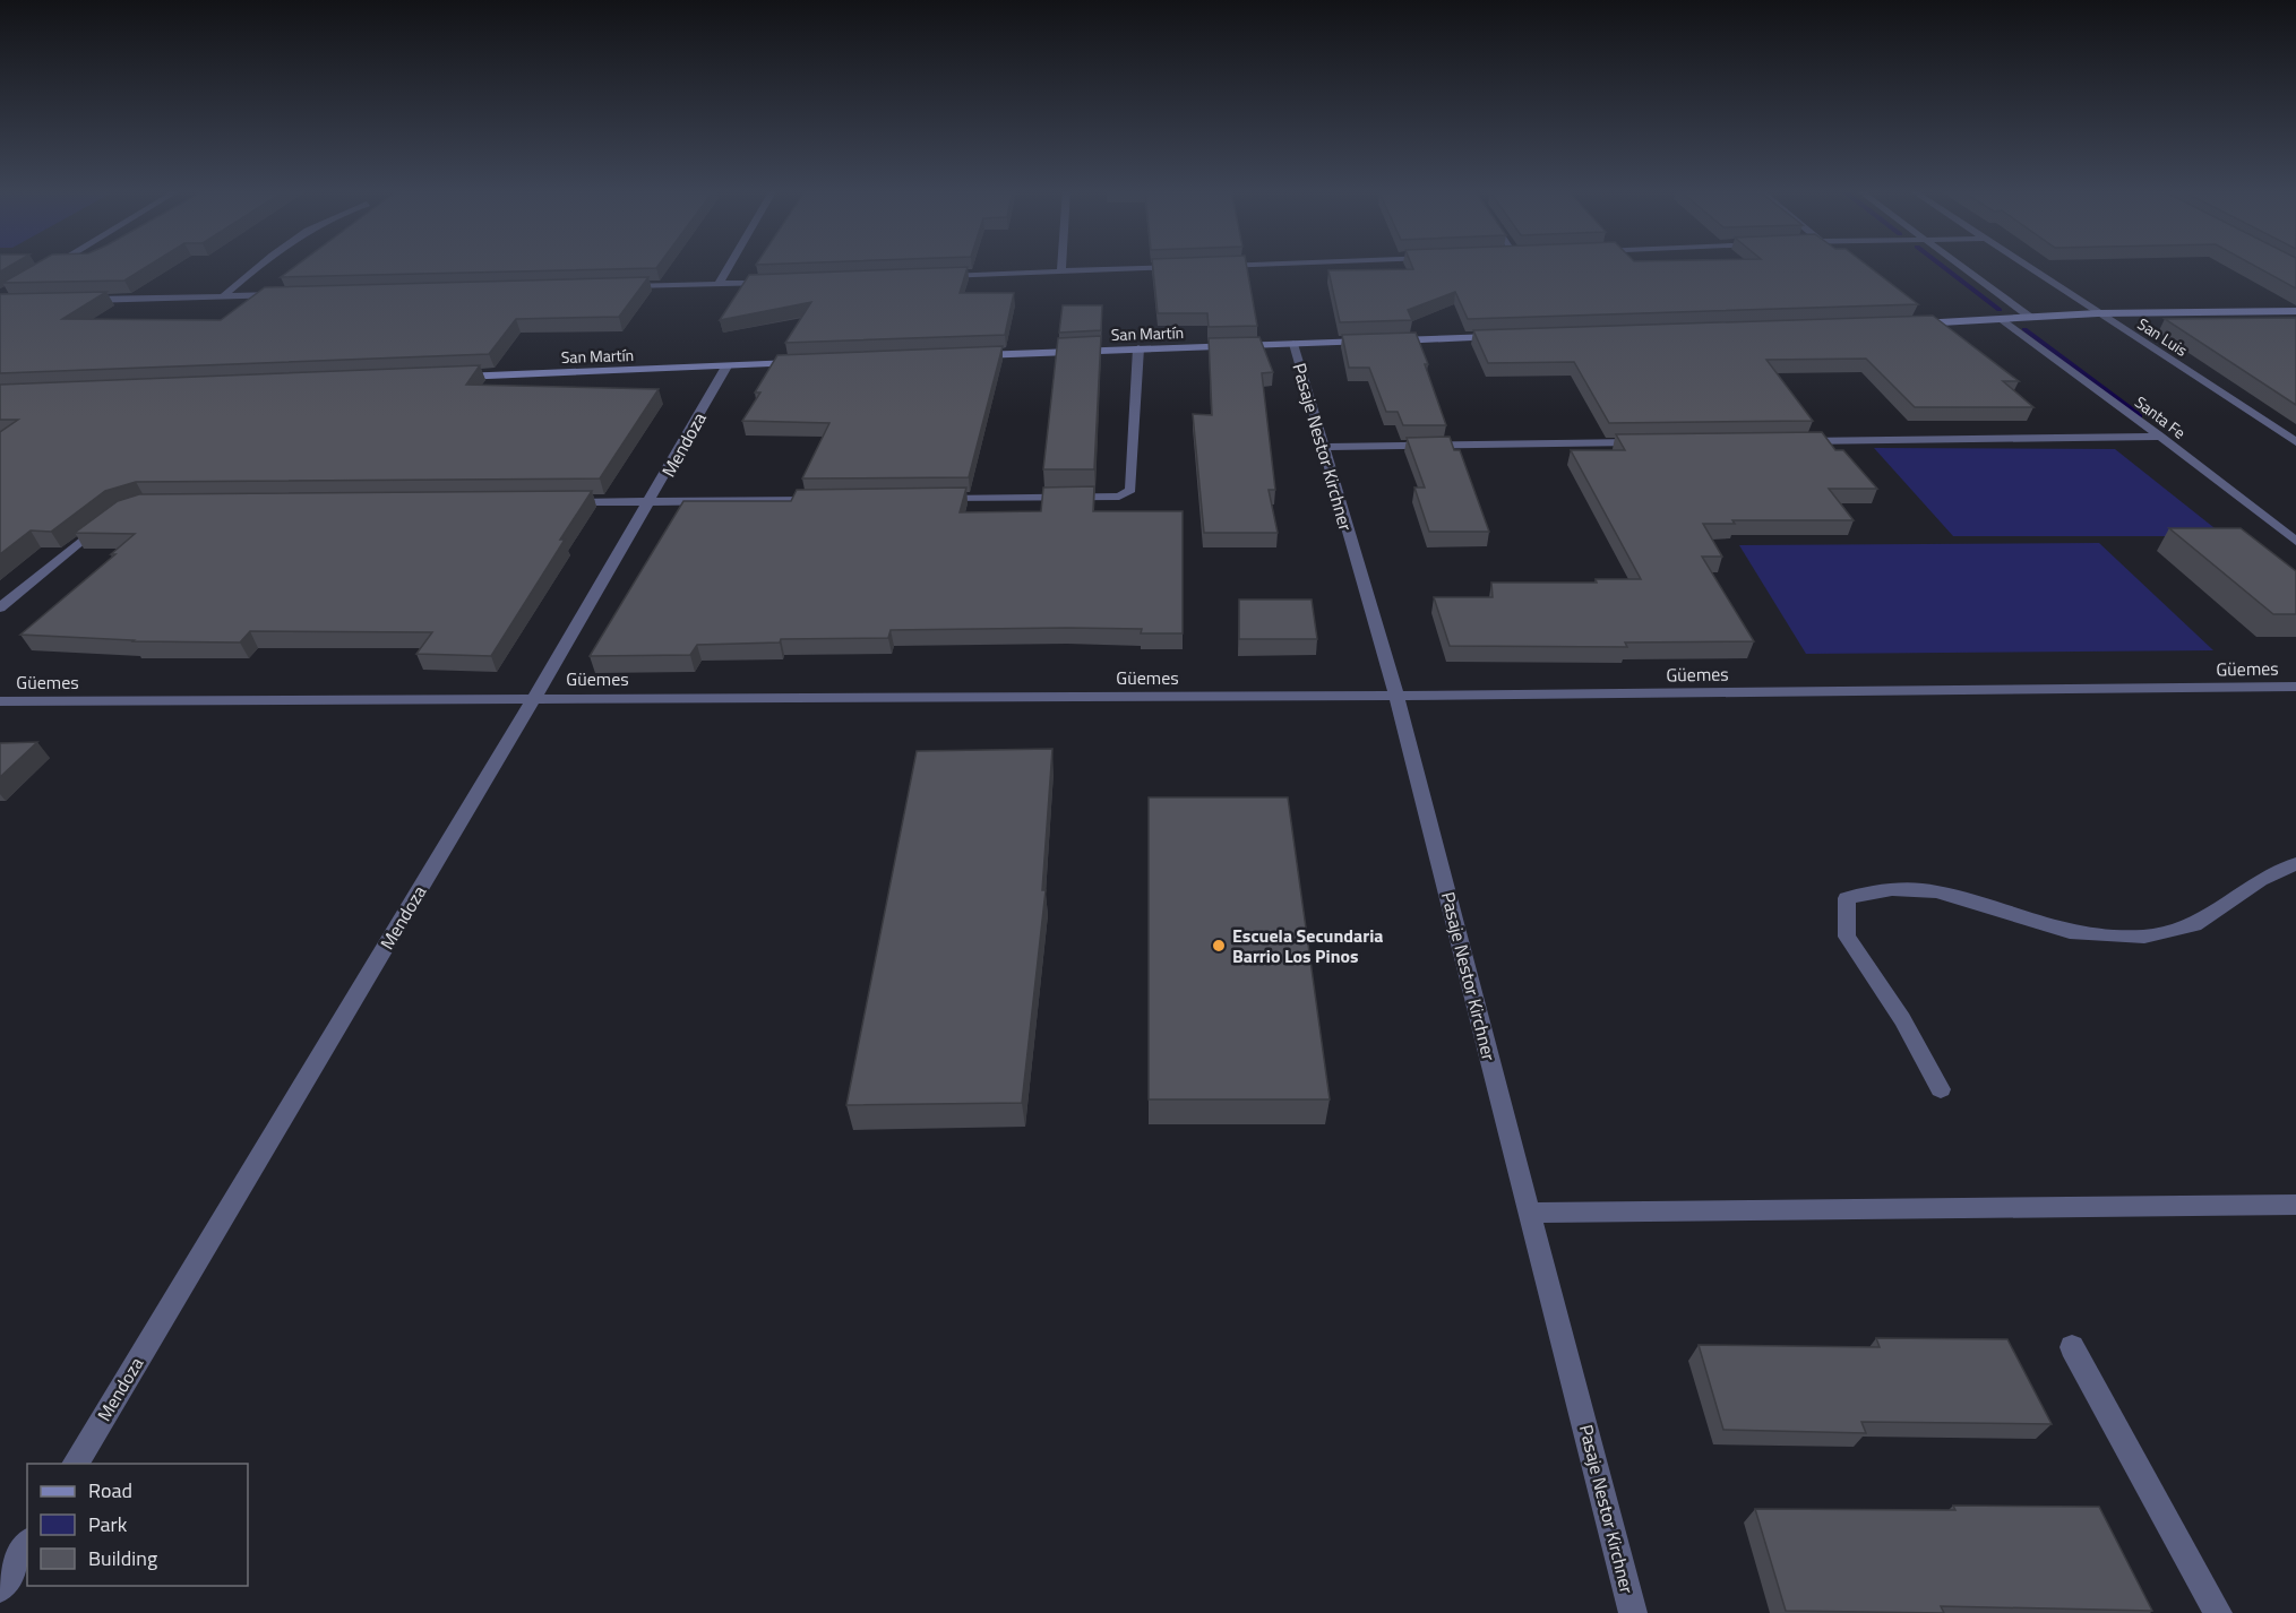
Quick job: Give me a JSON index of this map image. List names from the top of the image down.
{
  "streets": {
    "street": [
      "San Martín",
      "San Luis",
      "Santa Fe",
      "Mendoza",
      "Pasaje Nestor Kirchner",
      "Güemes"
    ]
  },
  "crossings": [
    ["San Martín", "Mendoza"],
    ["San Martín", "Pasaje Nestor Kirchner"],
    ["Mendoza", "Güemes"],
    ["Pasaje Nestor Kirchner", "Güemes"]
  ],
  "places": ["Escuela Secundaria Barrio Los Pinos"],
  "legend": ["Road", "Park", "Building"]
}
